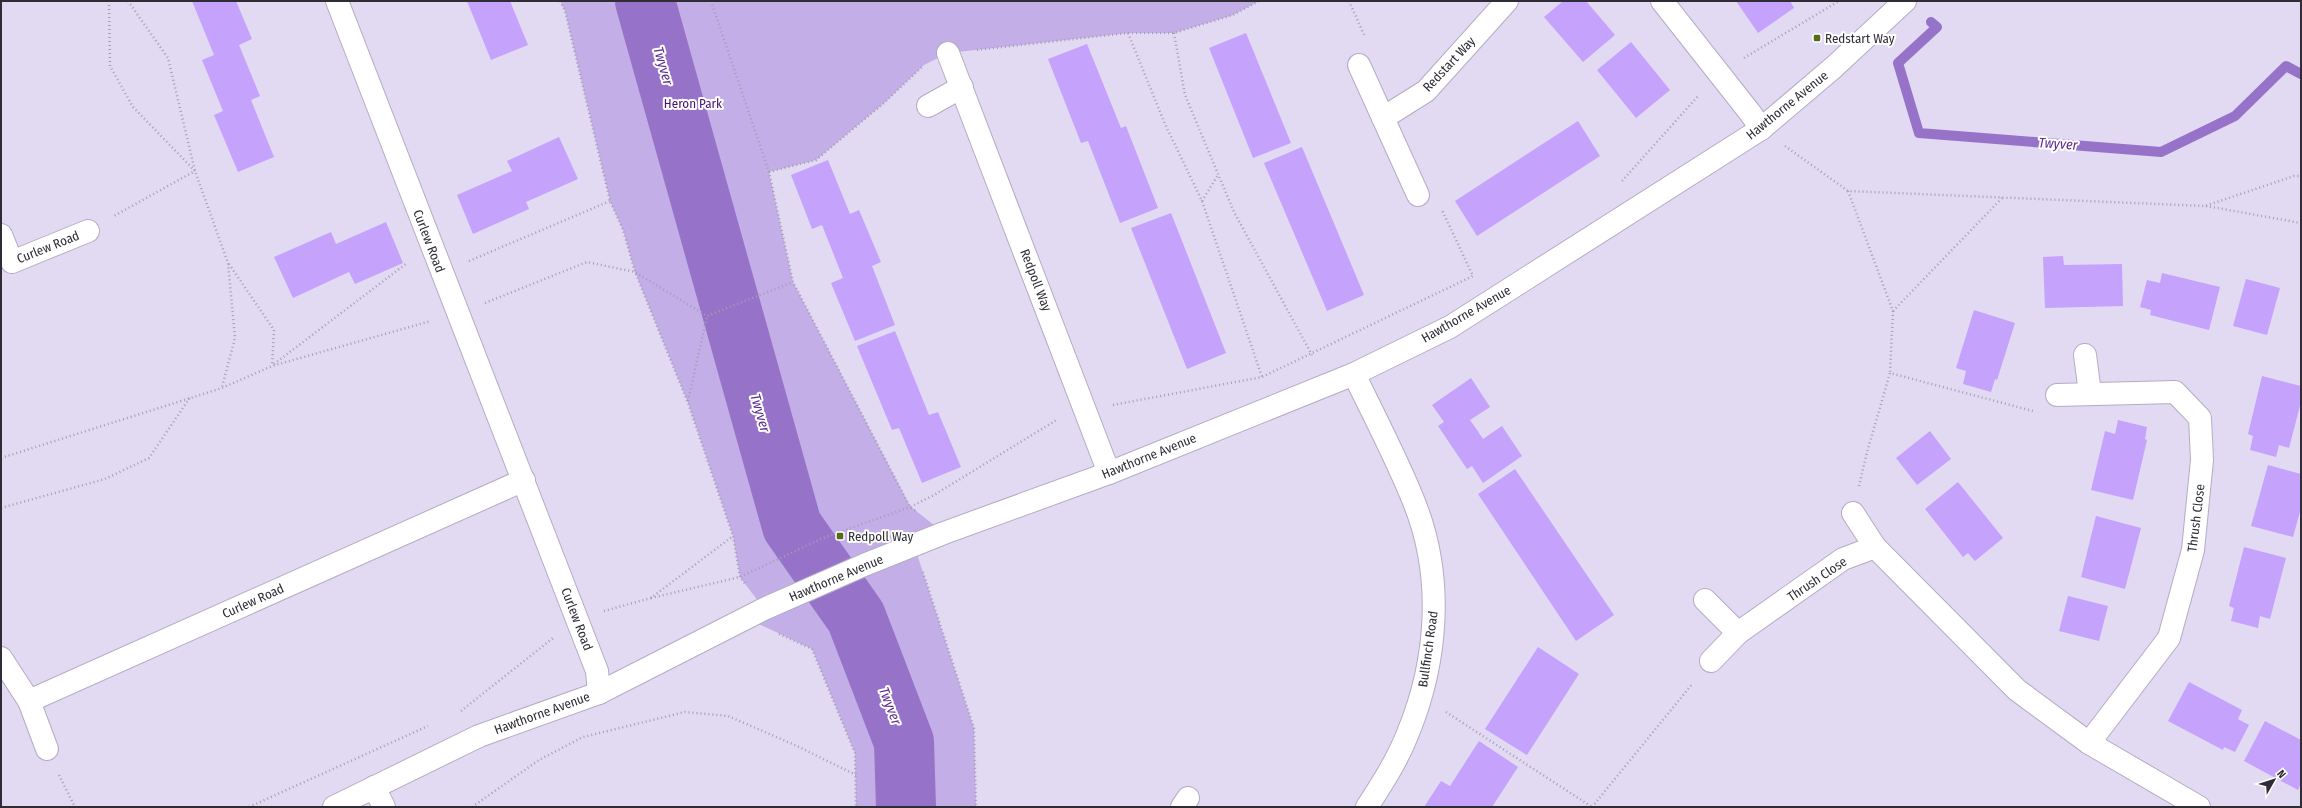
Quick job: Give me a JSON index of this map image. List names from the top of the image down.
{
  "streets": {
    "street": [
      "Redstart Way",
      "Hawthorne Avenue",
      "Curlew Road",
      "Redpoll Way",
      "Thrush Close",
      "Bullfinch Road"
    ]
  },
  "crossings": [
    ["Hawthorne Avenue", "Curlew Road"],
    ["Hawthorne Avenue", "Redpoll Way"],
    ["Hawthorne Avenue", "Bullfinch Road"]
  ],
  "water": ["Twyver"],
  "parks": ["Heron Park"],
  "places": {
    "transit": ["Redstart Way", "Redpoll Way"]
  },
  "north": "top right"
}
